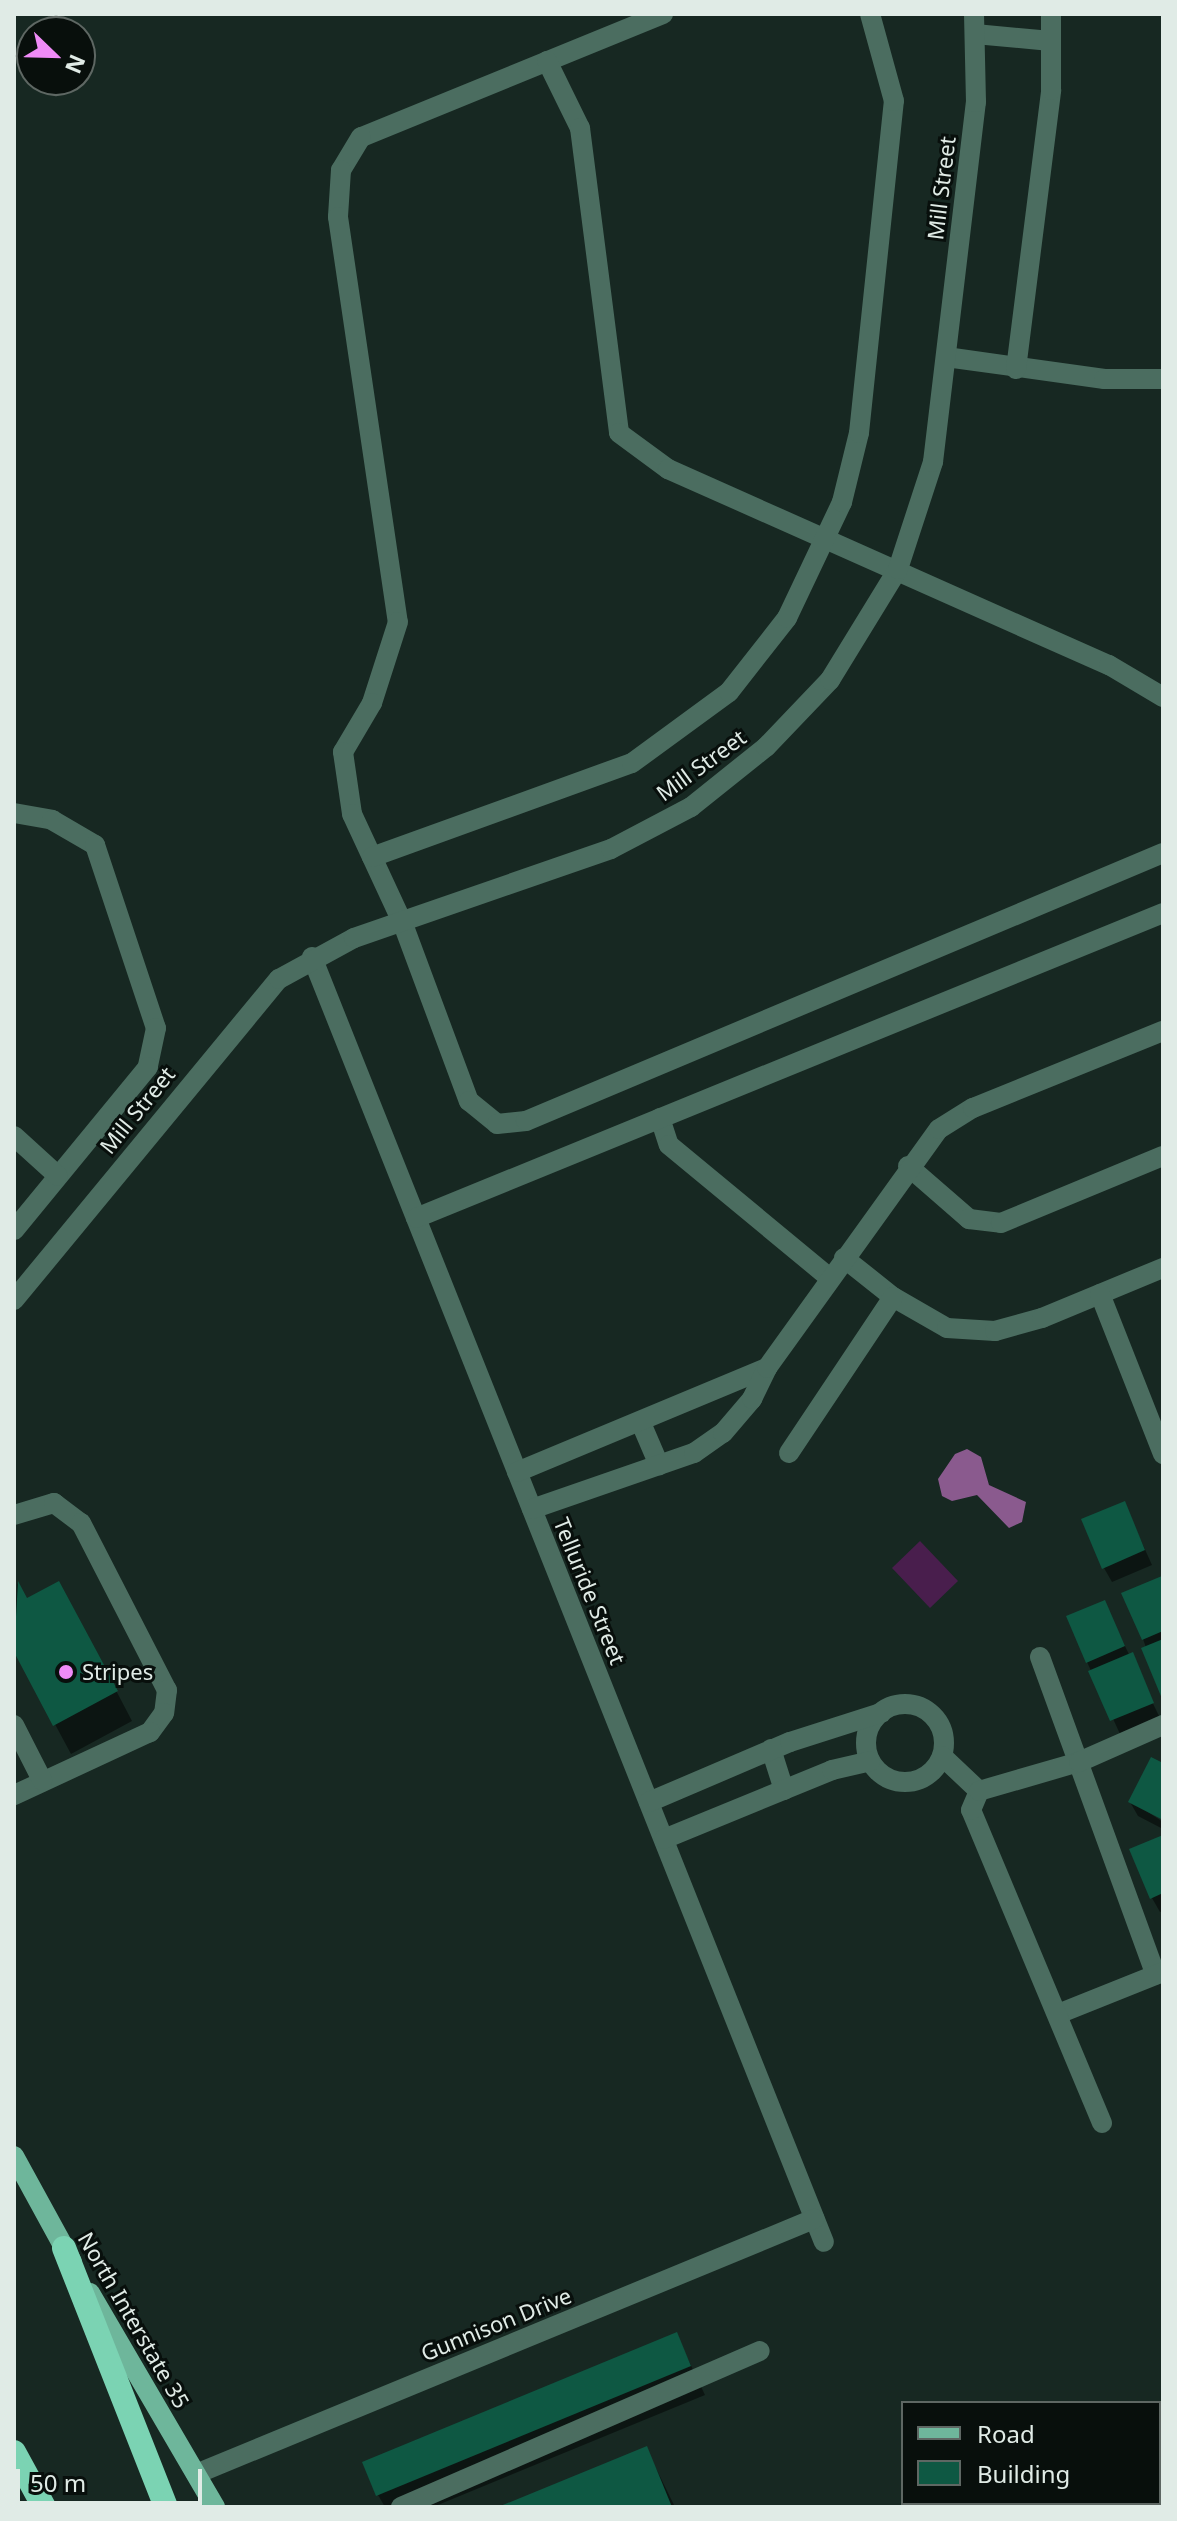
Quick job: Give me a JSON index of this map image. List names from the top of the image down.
{
  "streets": {
    "main road": ["North Interstate 35"],
    "street": ["Mill Street", "Telluride Street", "Gunnison Drive"]
  },
  "crossings": [
    ["Mill Street", "Telluride Street"],
    ["Telluride Street", "Gunnison Drive"],
    ["North Interstate 35", "Gunnison Drive"]
  ],
  "places": ["Stripes"],
  "legend": ["Road", "Building"],
  "scale_bar": "50 m",
  "north": "bottom right"
}
